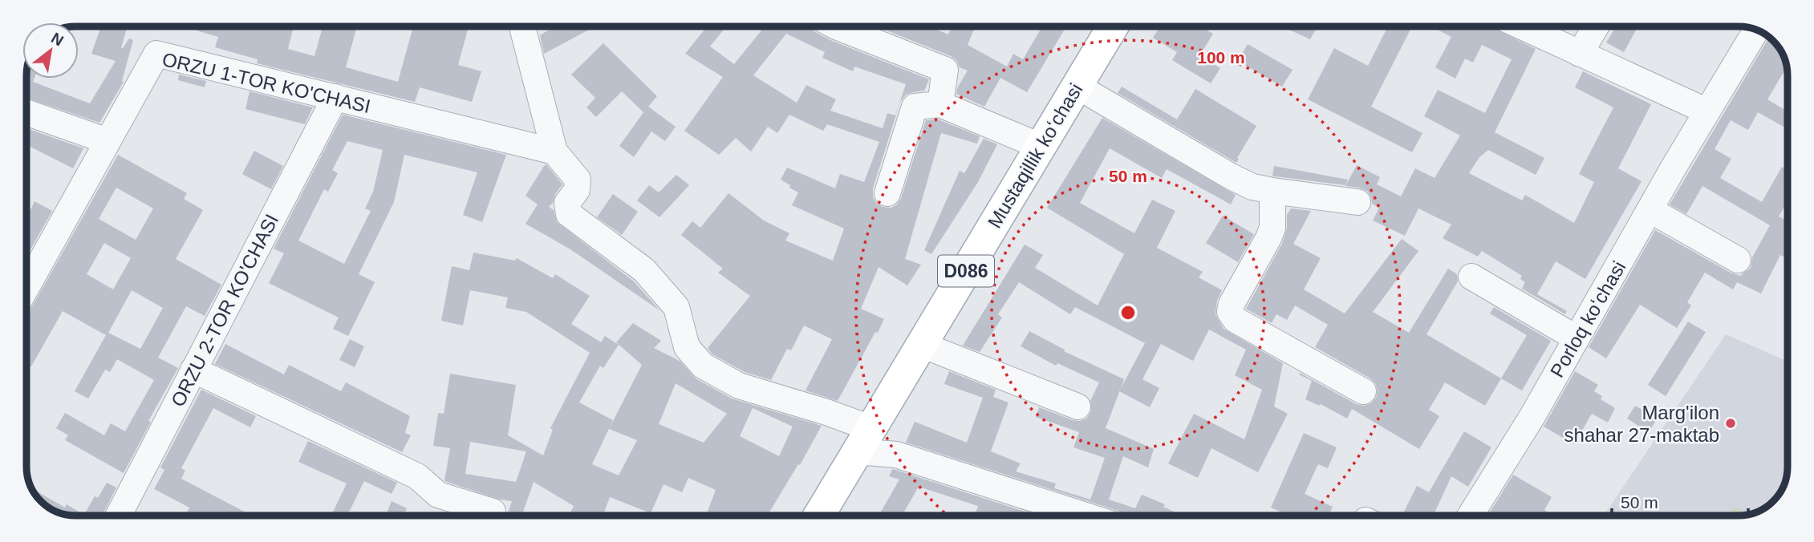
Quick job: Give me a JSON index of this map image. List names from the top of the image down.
{
  "streets": {
    "main road": ["Mustaqillik koʻchasi", "D086"],
    "street": ["ORZU 1-TOR KO'CHASI", "ORZU 2-TOR KO'CHASI", "Porloq koʻchasi"]
  },
  "crossings": [
    ["ORZU 1-TOR KO'CHASI", "ORZU 2-TOR KO'CHASI"]
  ],
  "places": ["Marg'ilon shahar 27-maktab"],
  "scale_bar": "50 m",
  "north": "top right",
  "rings": ["100 m", "50 m"]
}
